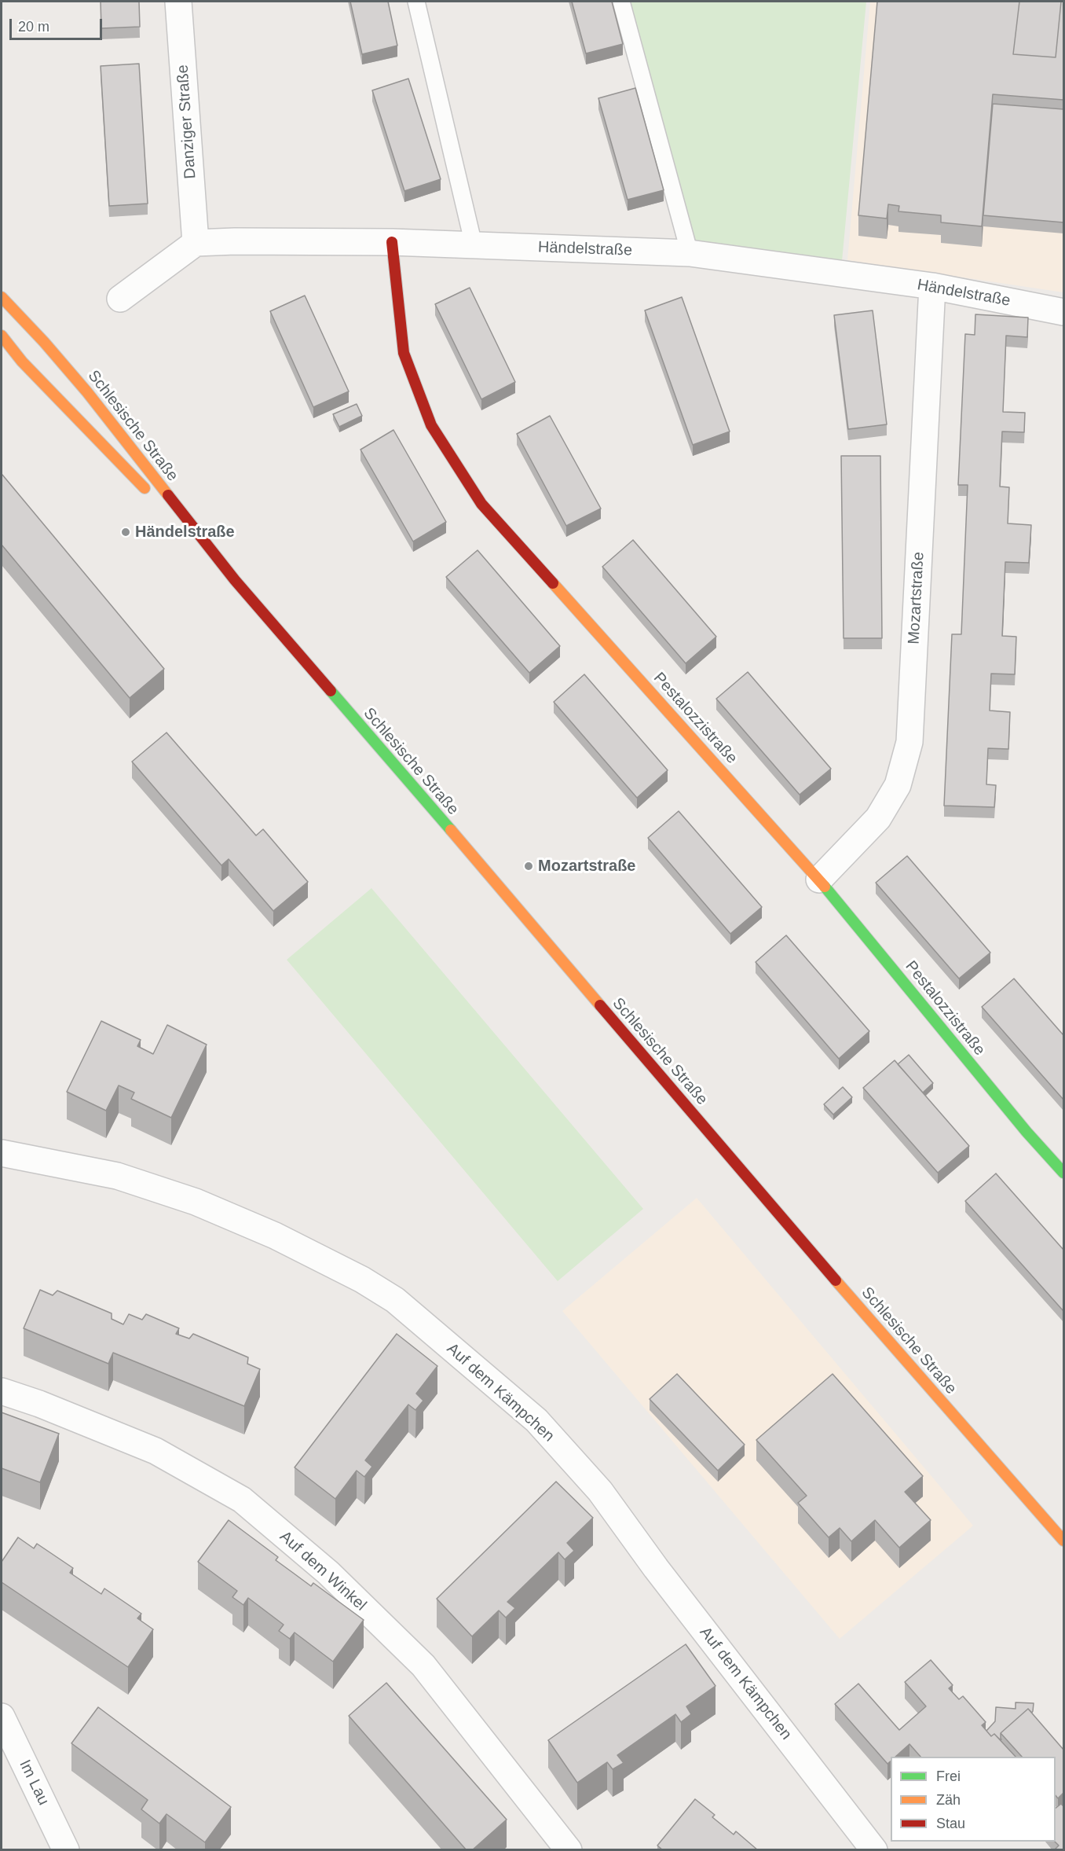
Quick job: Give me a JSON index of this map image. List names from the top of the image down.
{
  "streets": {
    "main road": ["Schlesische Straße", "Pestalozzistraße"],
    "street": [
      "Danziger Straße",
      "Händelstraße",
      "Mozartstraße",
      "Auf dem Kämpchen",
      "Auf dem Winkel",
      "Im Lau"
    ]
  },
  "crossings": [
    ["Danziger Straße", "Händelstraße"],
    ["Händelstraße", "Mozartstraße"],
    ["Händelstraße", "Pestalozzistraße"],
    ["Mozartstraße", "Pestalozzistraße"]
  ],
  "places": ["Händelstraße", "Mozartstraße"],
  "legend": ["Frei", "Zäh", "Stau"],
  "scale_bar": "20 m"
}
